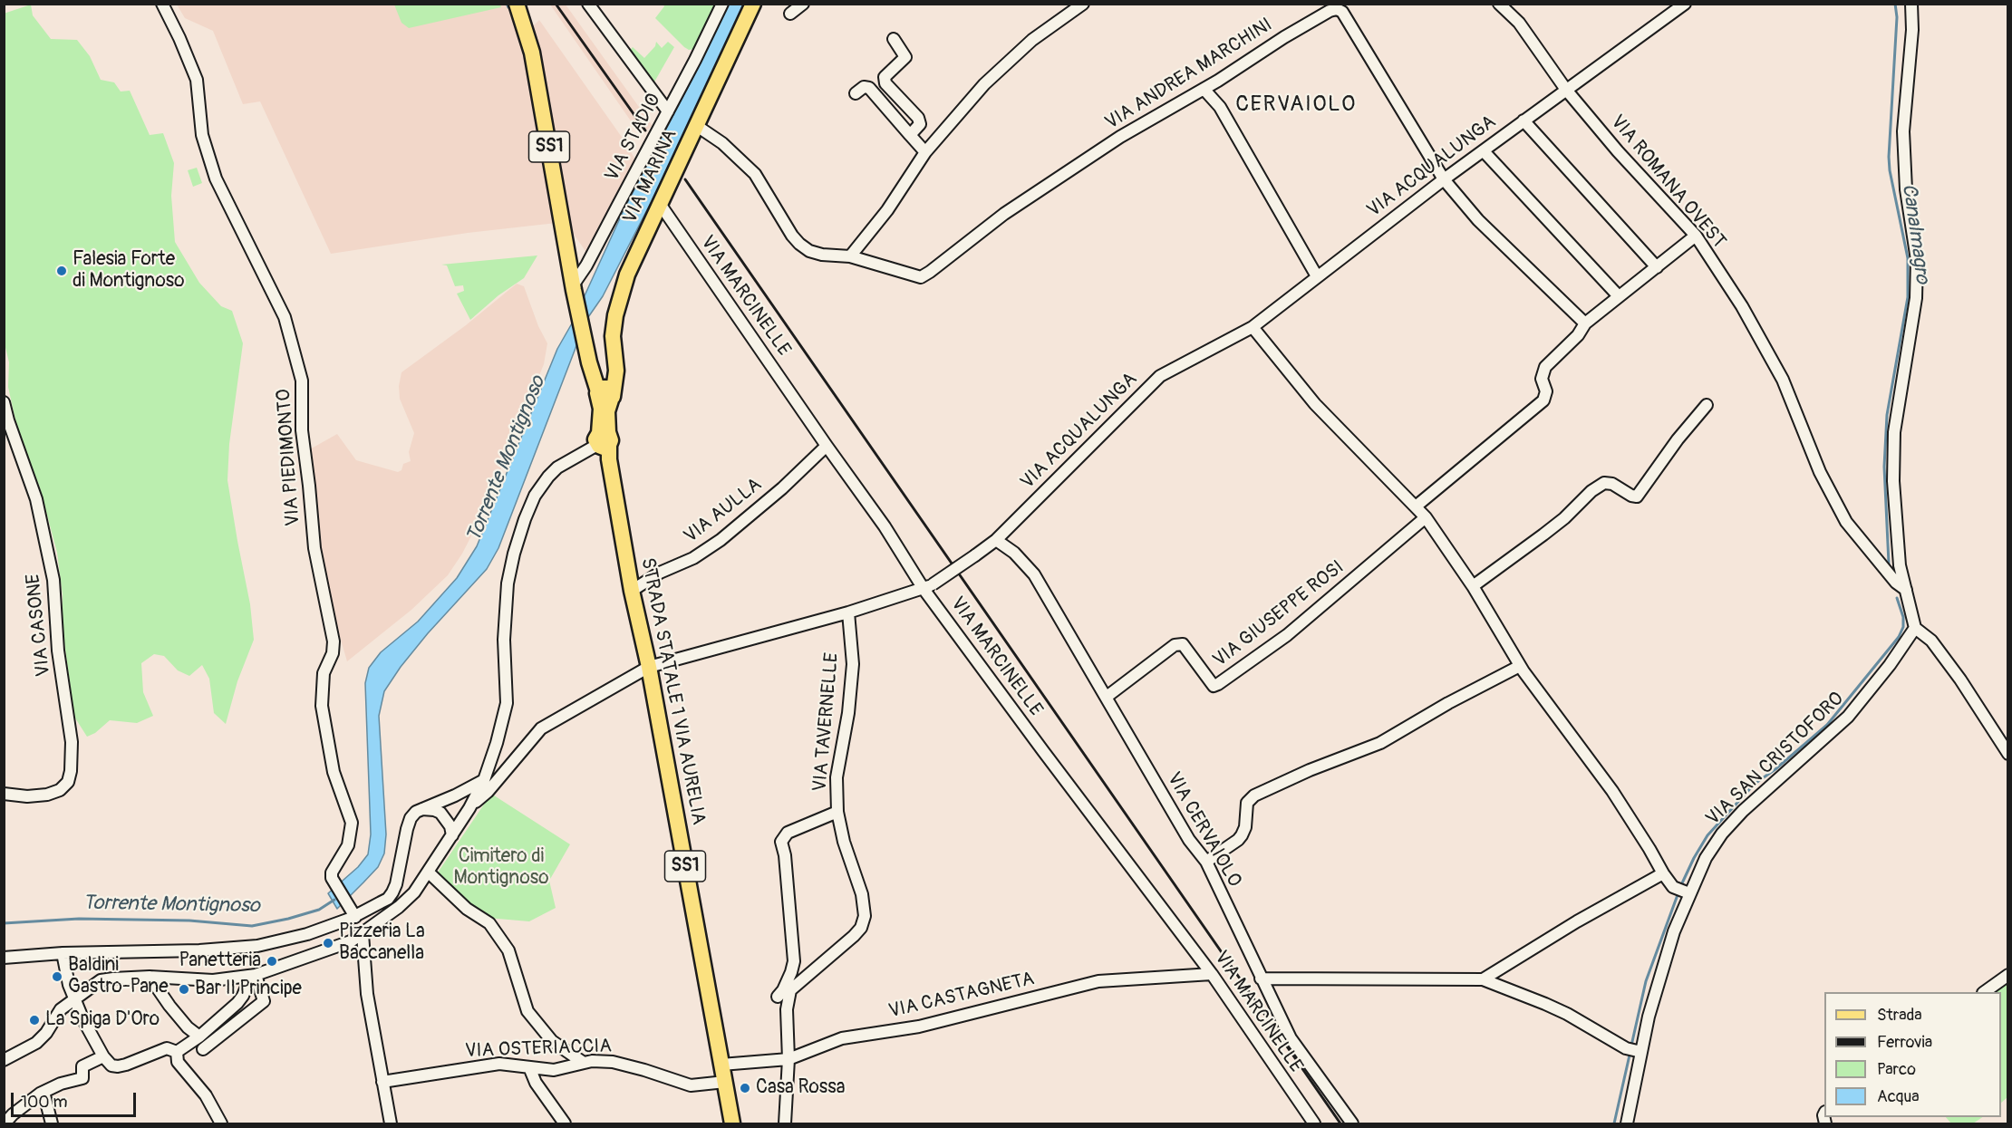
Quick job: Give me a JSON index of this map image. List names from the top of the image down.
{
  "streets": {
    "main road": ["SS1", "VIA MARINA", "STRADA STATALE 1 VIA AURELIA"],
    "street": [
      "VIA ANDREA MARCHINI",
      "VIA STADIO",
      "VIA ACQUALUNGA",
      "VIA ROMANA OVEST",
      "VIA MARCINELLE",
      "VIA PIEDIMONTO",
      "VIA AULLA",
      "VIA GIUSEPPE ROSI",
      "VIA CASONE",
      "VIA TAVERNELLE",
      "VIA SAN CRISTOFORO",
      "VIA CERVAIOLO",
      "VIA CASTAGNETA",
      "VIA OSTERIACCIA"
    ]
  },
  "crossings": [
    ["VIA ANDREA MARCHINI", "VIA ACQUALUNGA"],
    ["VIA STADIO", "STRADA STATALE 1 VIA AURELIA"],
    ["VIA ACQUALUNGA", "VIA ROMANA OVEST"],
    ["VIA ACQUALUNGA", "VIA MARCINELLE"],
    ["VIA ACQUALUNGA", "STRADA STATALE 1 VIA AURELIA"],
    ["VIA ACQUALUNGA", "VIA TAVERNELLE"],
    ["VIA ACQUALUNGA", "VIA CERVAIOLO"],
    ["VIA MARINA", "VIA MARCINELLE"],
    ["VIA MARINA", "STRADA STATALE 1 VIA AURELIA"],
    ["VIA MARCINELLE", "VIA AULLA"],
    ["VIA MARCINELLE", "VIA CASTAGNETA"],
    ["VIA AULLA", "STRADA STATALE 1 VIA AURELIA"],
    ["VIA GIUSEPPE ROSI", "VIA CERVAIOLO"],
    ["STRADA STATALE 1 VIA AURELIA", "VIA CASTAGNETA"],
    ["STRADA STATALE 1 VIA AURELIA", "VIA OSTERIACCIA"],
    ["VIA TAVERNELLE", "VIA CASTAGNETA"]
  ],
  "districts": ["CERVAIOLO"],
  "water": ["Canalmagro", "Torrente Montignoso"],
  "parks": ["Cimitero di Montignoso"],
  "places": [
    "Falesia Forte di Montignoso",
    "Pizzeria La Baccanella",
    "Panetteria",
    "Baldini Gastro-Pane",
    "Bar Il Principe",
    "La Spiga D'Oro",
    "Casa Rossa"
  ],
  "legend": [
    "Strada",
    "Ferrovia",
    "Parco",
    "Acqua"
  ],
  "scale_bar": "100 m"
}
